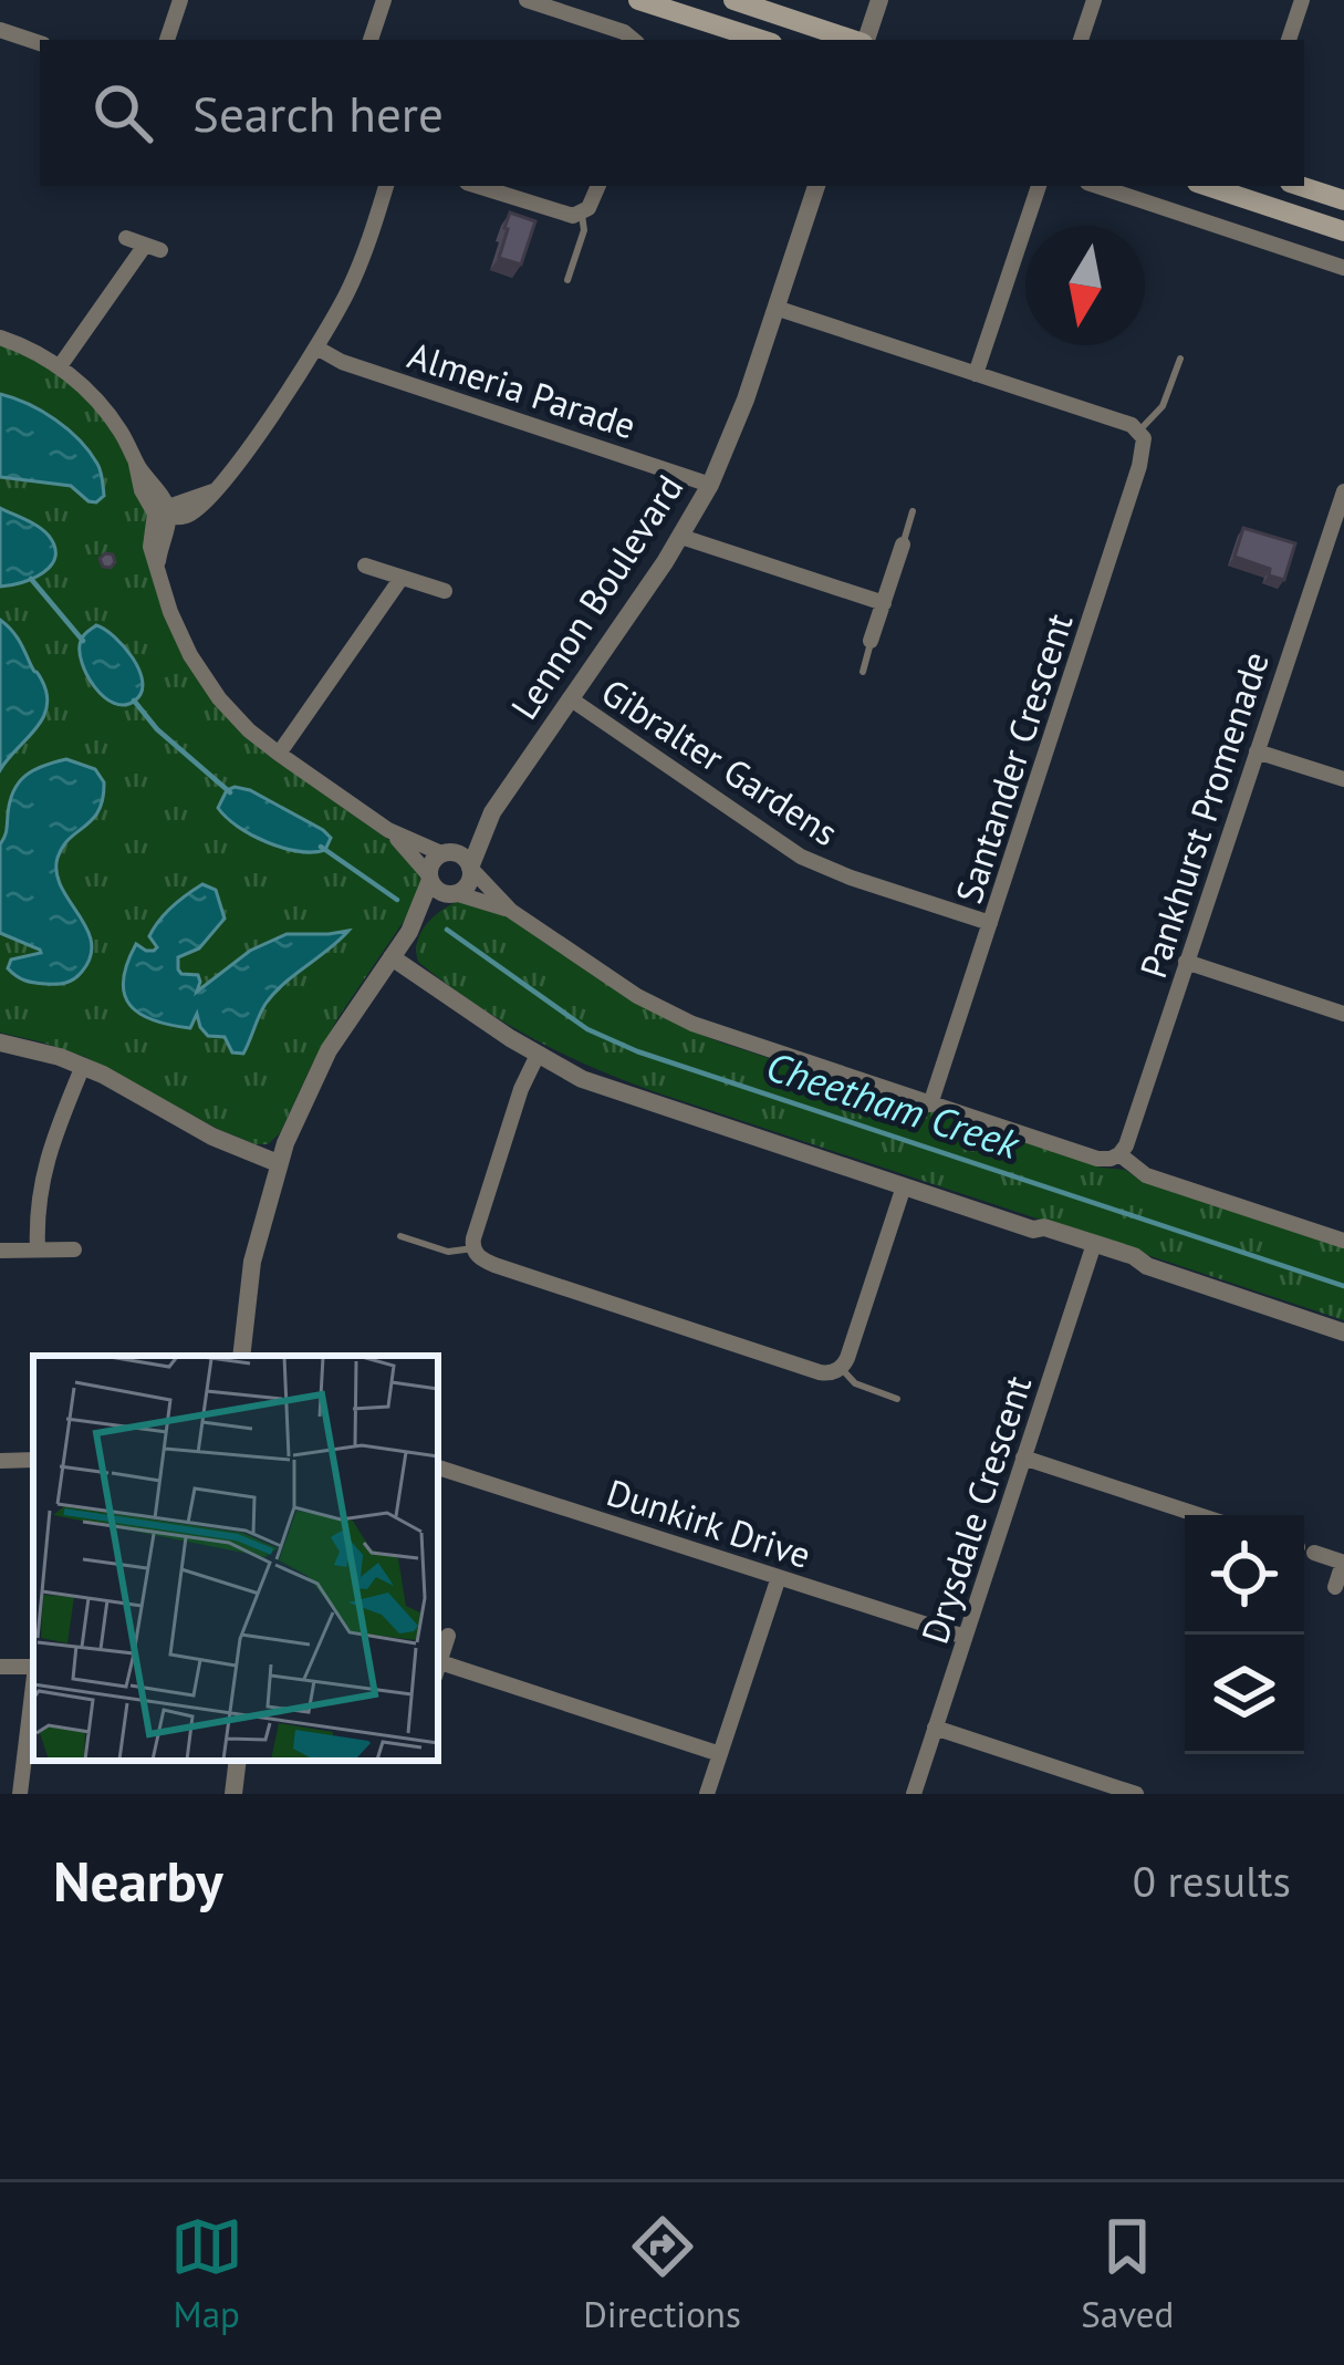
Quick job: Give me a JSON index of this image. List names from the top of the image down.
{
  "streets": {
    "street": [
      "Almeria Parade",
      "Lennon Boulevard",
      "Santander Crescent",
      "Gibralter Gardens",
      "Pankhurst Promenade",
      "Drysdale Crescent",
      "Dunkirk Drive"
    ]
  },
  "crossings": [
    ["Almeria Parade", "Lennon Boulevard"],
    ["Lennon Boulevard", "Gibralter Gardens"],
    ["Santander Crescent", "Gibralter Gardens"],
    ["Drysdale Crescent", "Dunkirk Drive"]
  ],
  "water": ["Cheetham Creek"],
  "north": "bottom",
  "page": {
    "search": "Search here",
    "heading": ["Nearby", "0 results"],
    "nav": ["Map", "Directions", "Saved"]
  }
}
